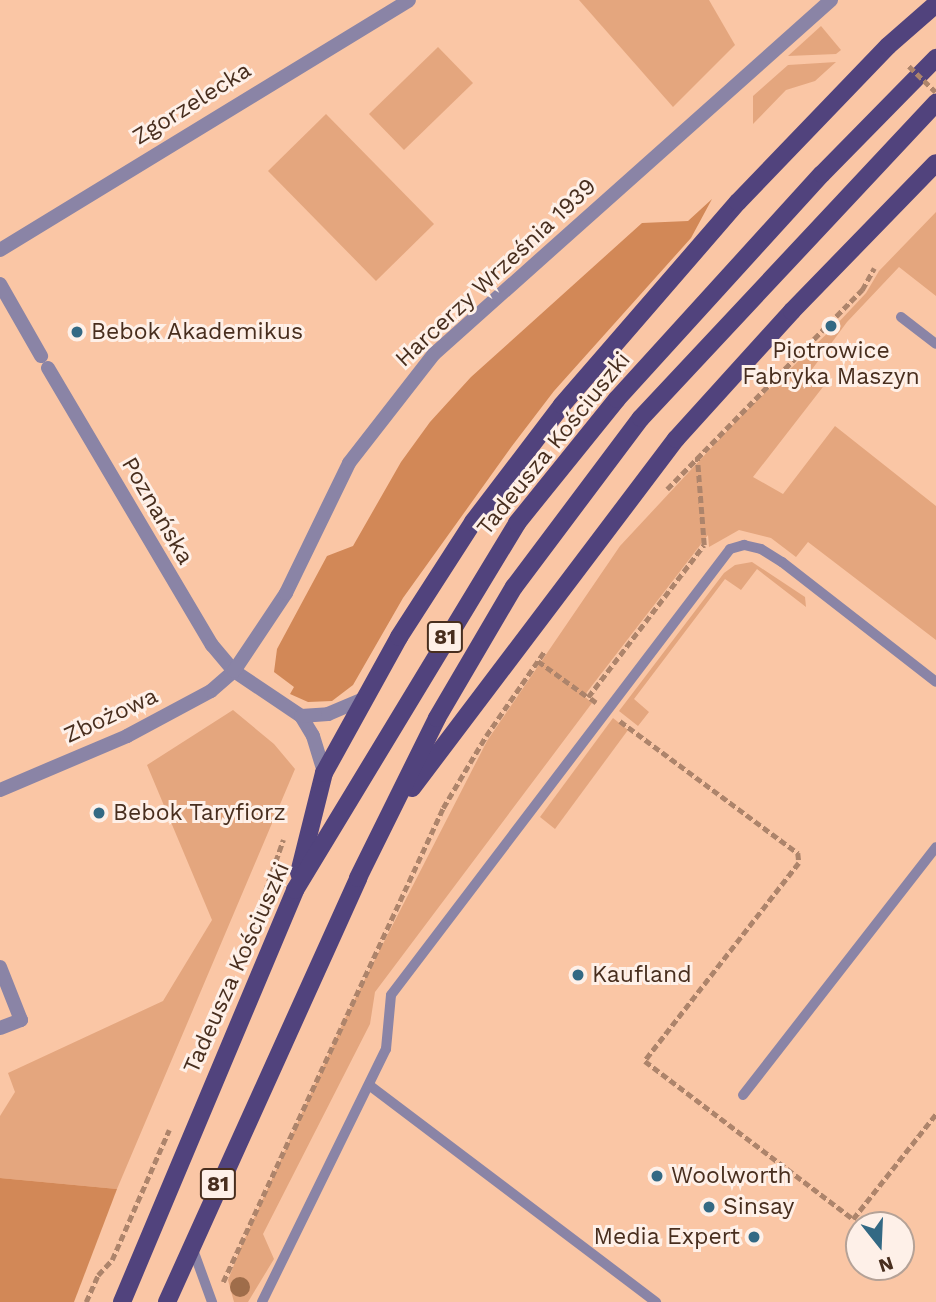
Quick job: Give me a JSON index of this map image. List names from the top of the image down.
{
  "streets": {
    "main road": ["Tadeusza Kościuszki", "81"],
    "street": [
      "Zgorzelecka",
      "Harcerzy Września 1939",
      "Poznańska",
      "Zbożowa"
    ]
  },
  "crossings": [
    ["Harcerzy Września 1939", "Poznańska"],
    ["Harcerzy Września 1939", "Zbożowa"],
    ["Poznańska", "Zbożowa"]
  ],
  "places": [
    "Piotrowice Fabryka Maszyn",
    "Bebok Akademikus",
    "Bebok Taryfiorz",
    "Kaufland",
    "Woolworth",
    "Sinsay",
    "Media Expert"
  ],
  "north": "bottom"
}
